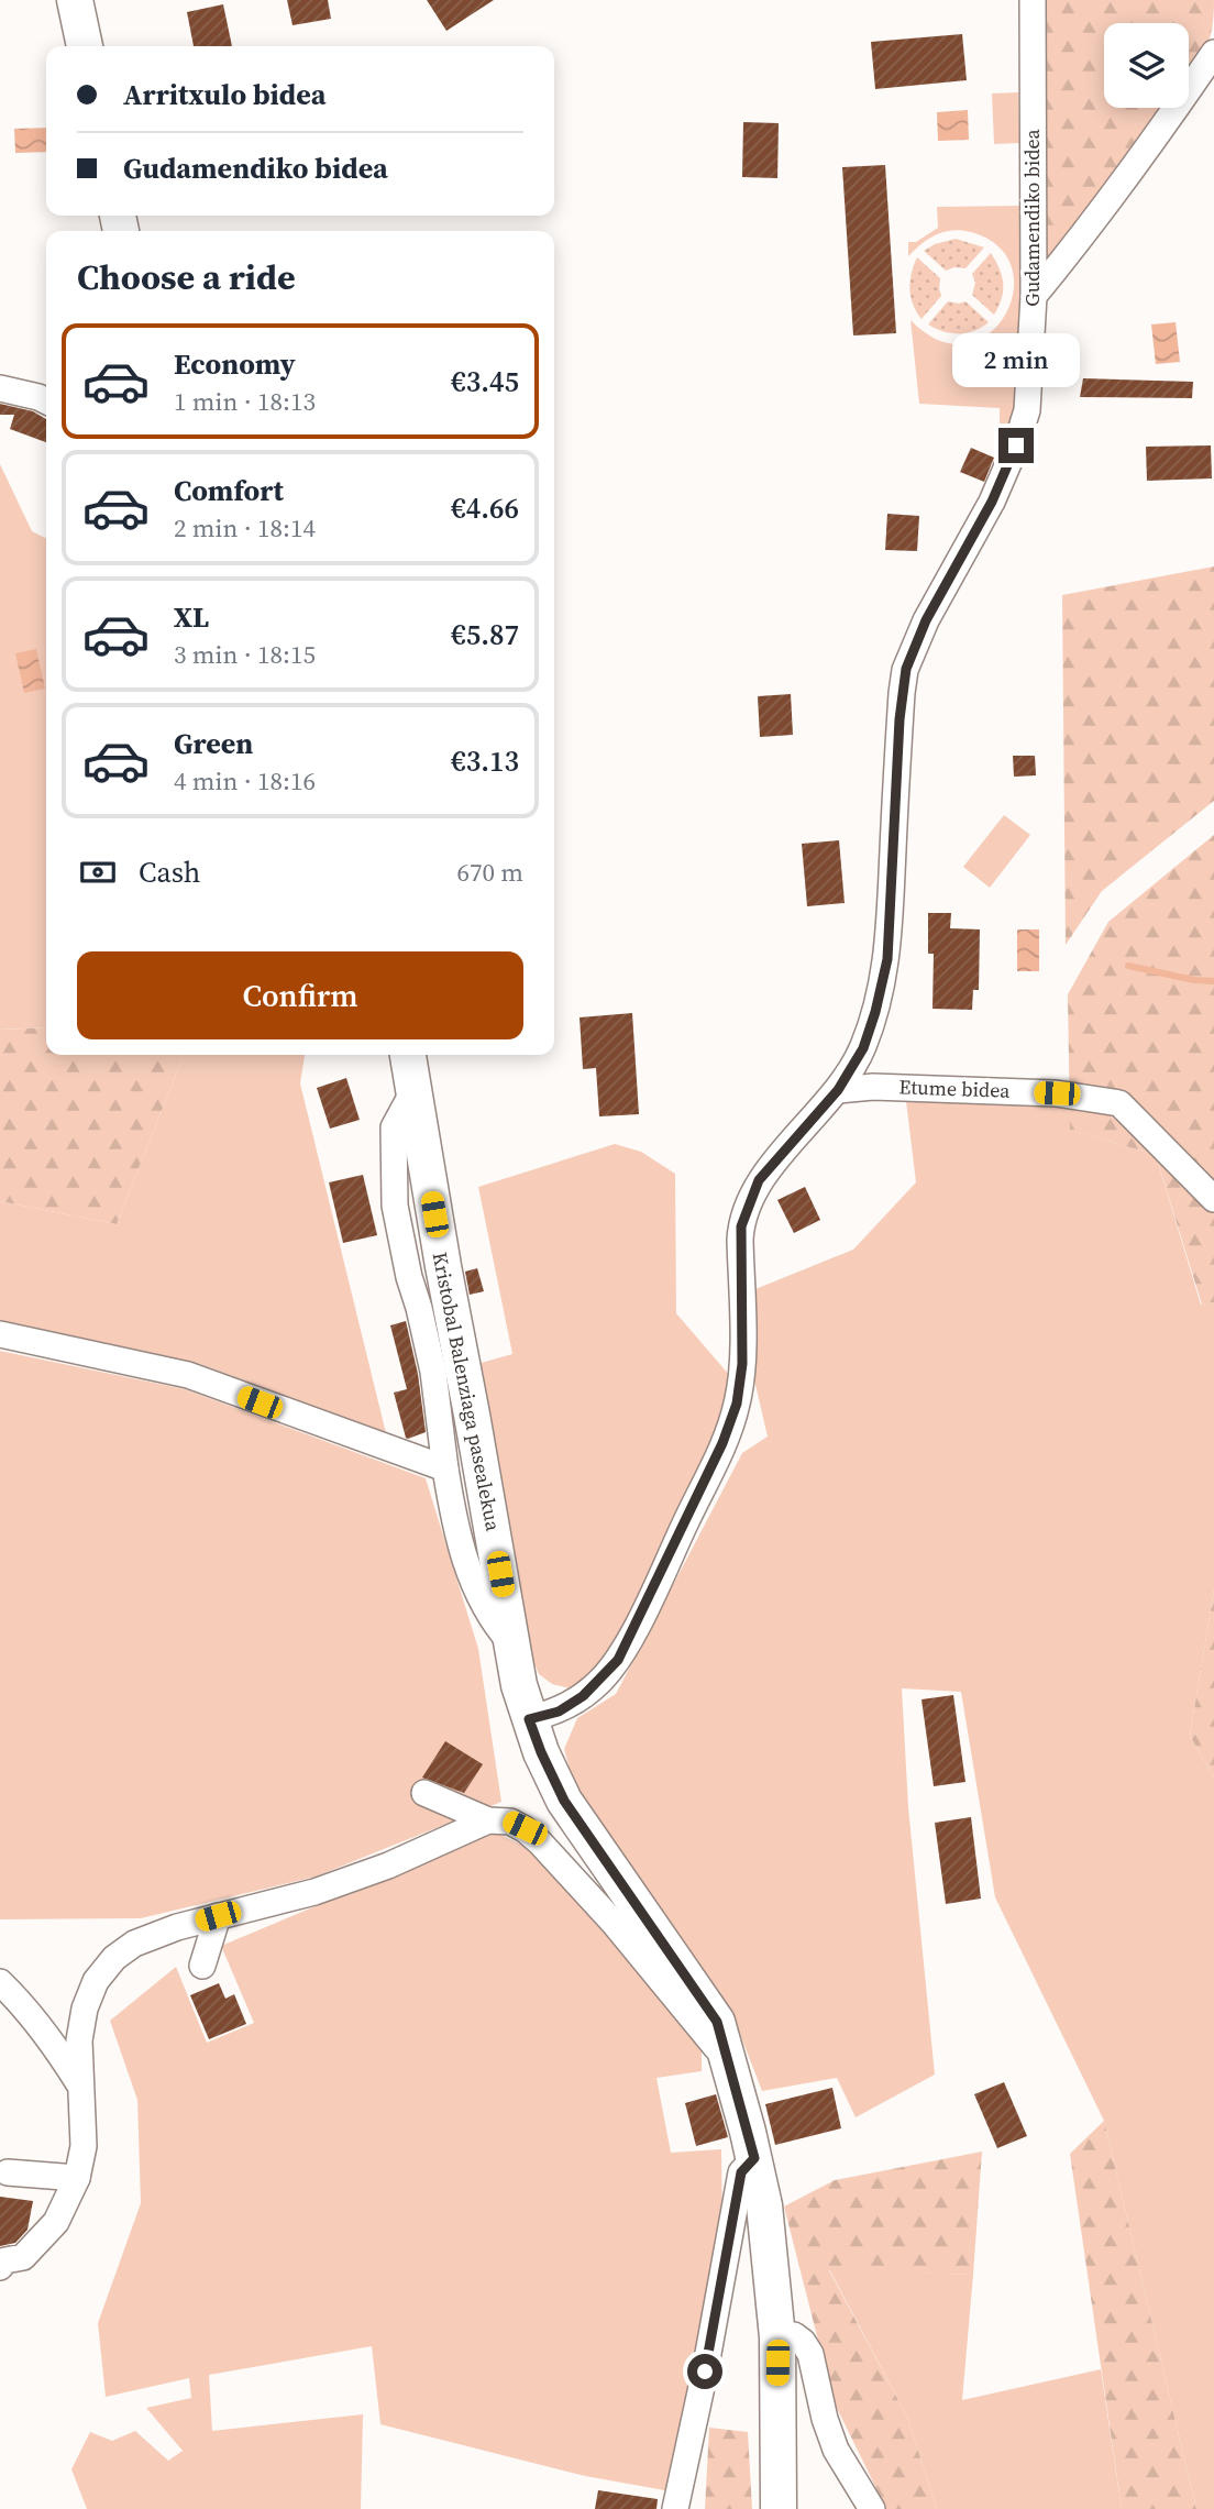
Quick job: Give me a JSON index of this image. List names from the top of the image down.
{
  "streets": {
    "street": ["Gudamendiko bidea", "Etume bidea", "Kristobal Balenziaga pasealekua"]
  },
  "crossings": [
    ["Gudamendiko bidea", "Etume bidea"],
    ["Gudamendiko bidea", "Kristobal Balenziaga pasealekua"]
  ],
  "page": {
    "banner": ["Arritxulo bidea", "Gudamendiko bidea"],
    "heading": "Choose a ride",
    "list": [
      {
        "name": "Economy",
        "note": "1 min · 18:13",
        "value": "€3.45"
      },
      {
        "name": "Comfort",
        "note": "2 min · 18:14",
        "value": "€4.66"
      },
      {
        "name": "XL",
        "note": "3 min · 18:15",
        "value": "€5.87"
      },
      {
        "name": "Green",
        "note": "4 min · 18:16",
        "value": "€3.13"
      }
    ],
    "bubble": "2 min",
    "pay": ["Cash", "670 m"],
    "buttons": "Confirm"
  }
}
